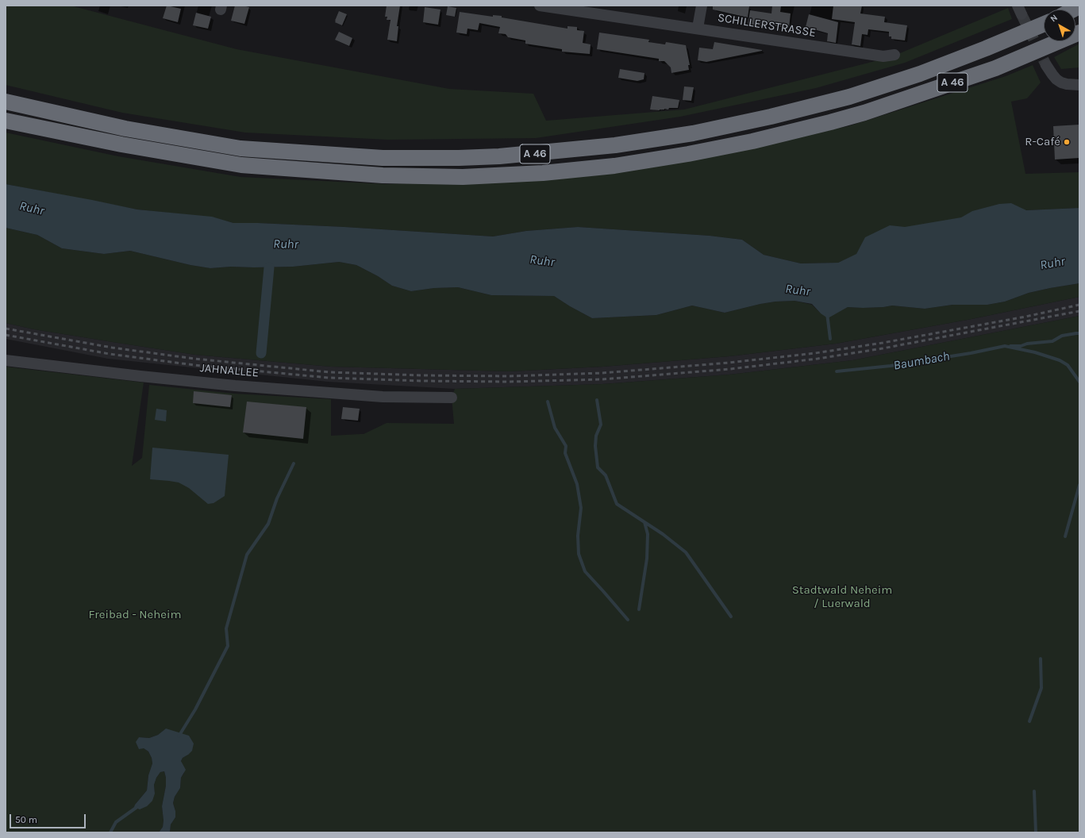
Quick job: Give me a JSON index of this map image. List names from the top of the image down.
{
  "streets": {
    "highway": ["A 46"],
    "street": ["SCHILLERSTRASSE", "JAHNALLEE"]
  },
  "water": ["Ruhr", "Baumbach"],
  "parks": ["Stadtwald Neheim / Luerwald", "Freibad - Neheim"],
  "places": ["R-Café"],
  "scale_bar": "50 m",
  "north": "top left"
}
